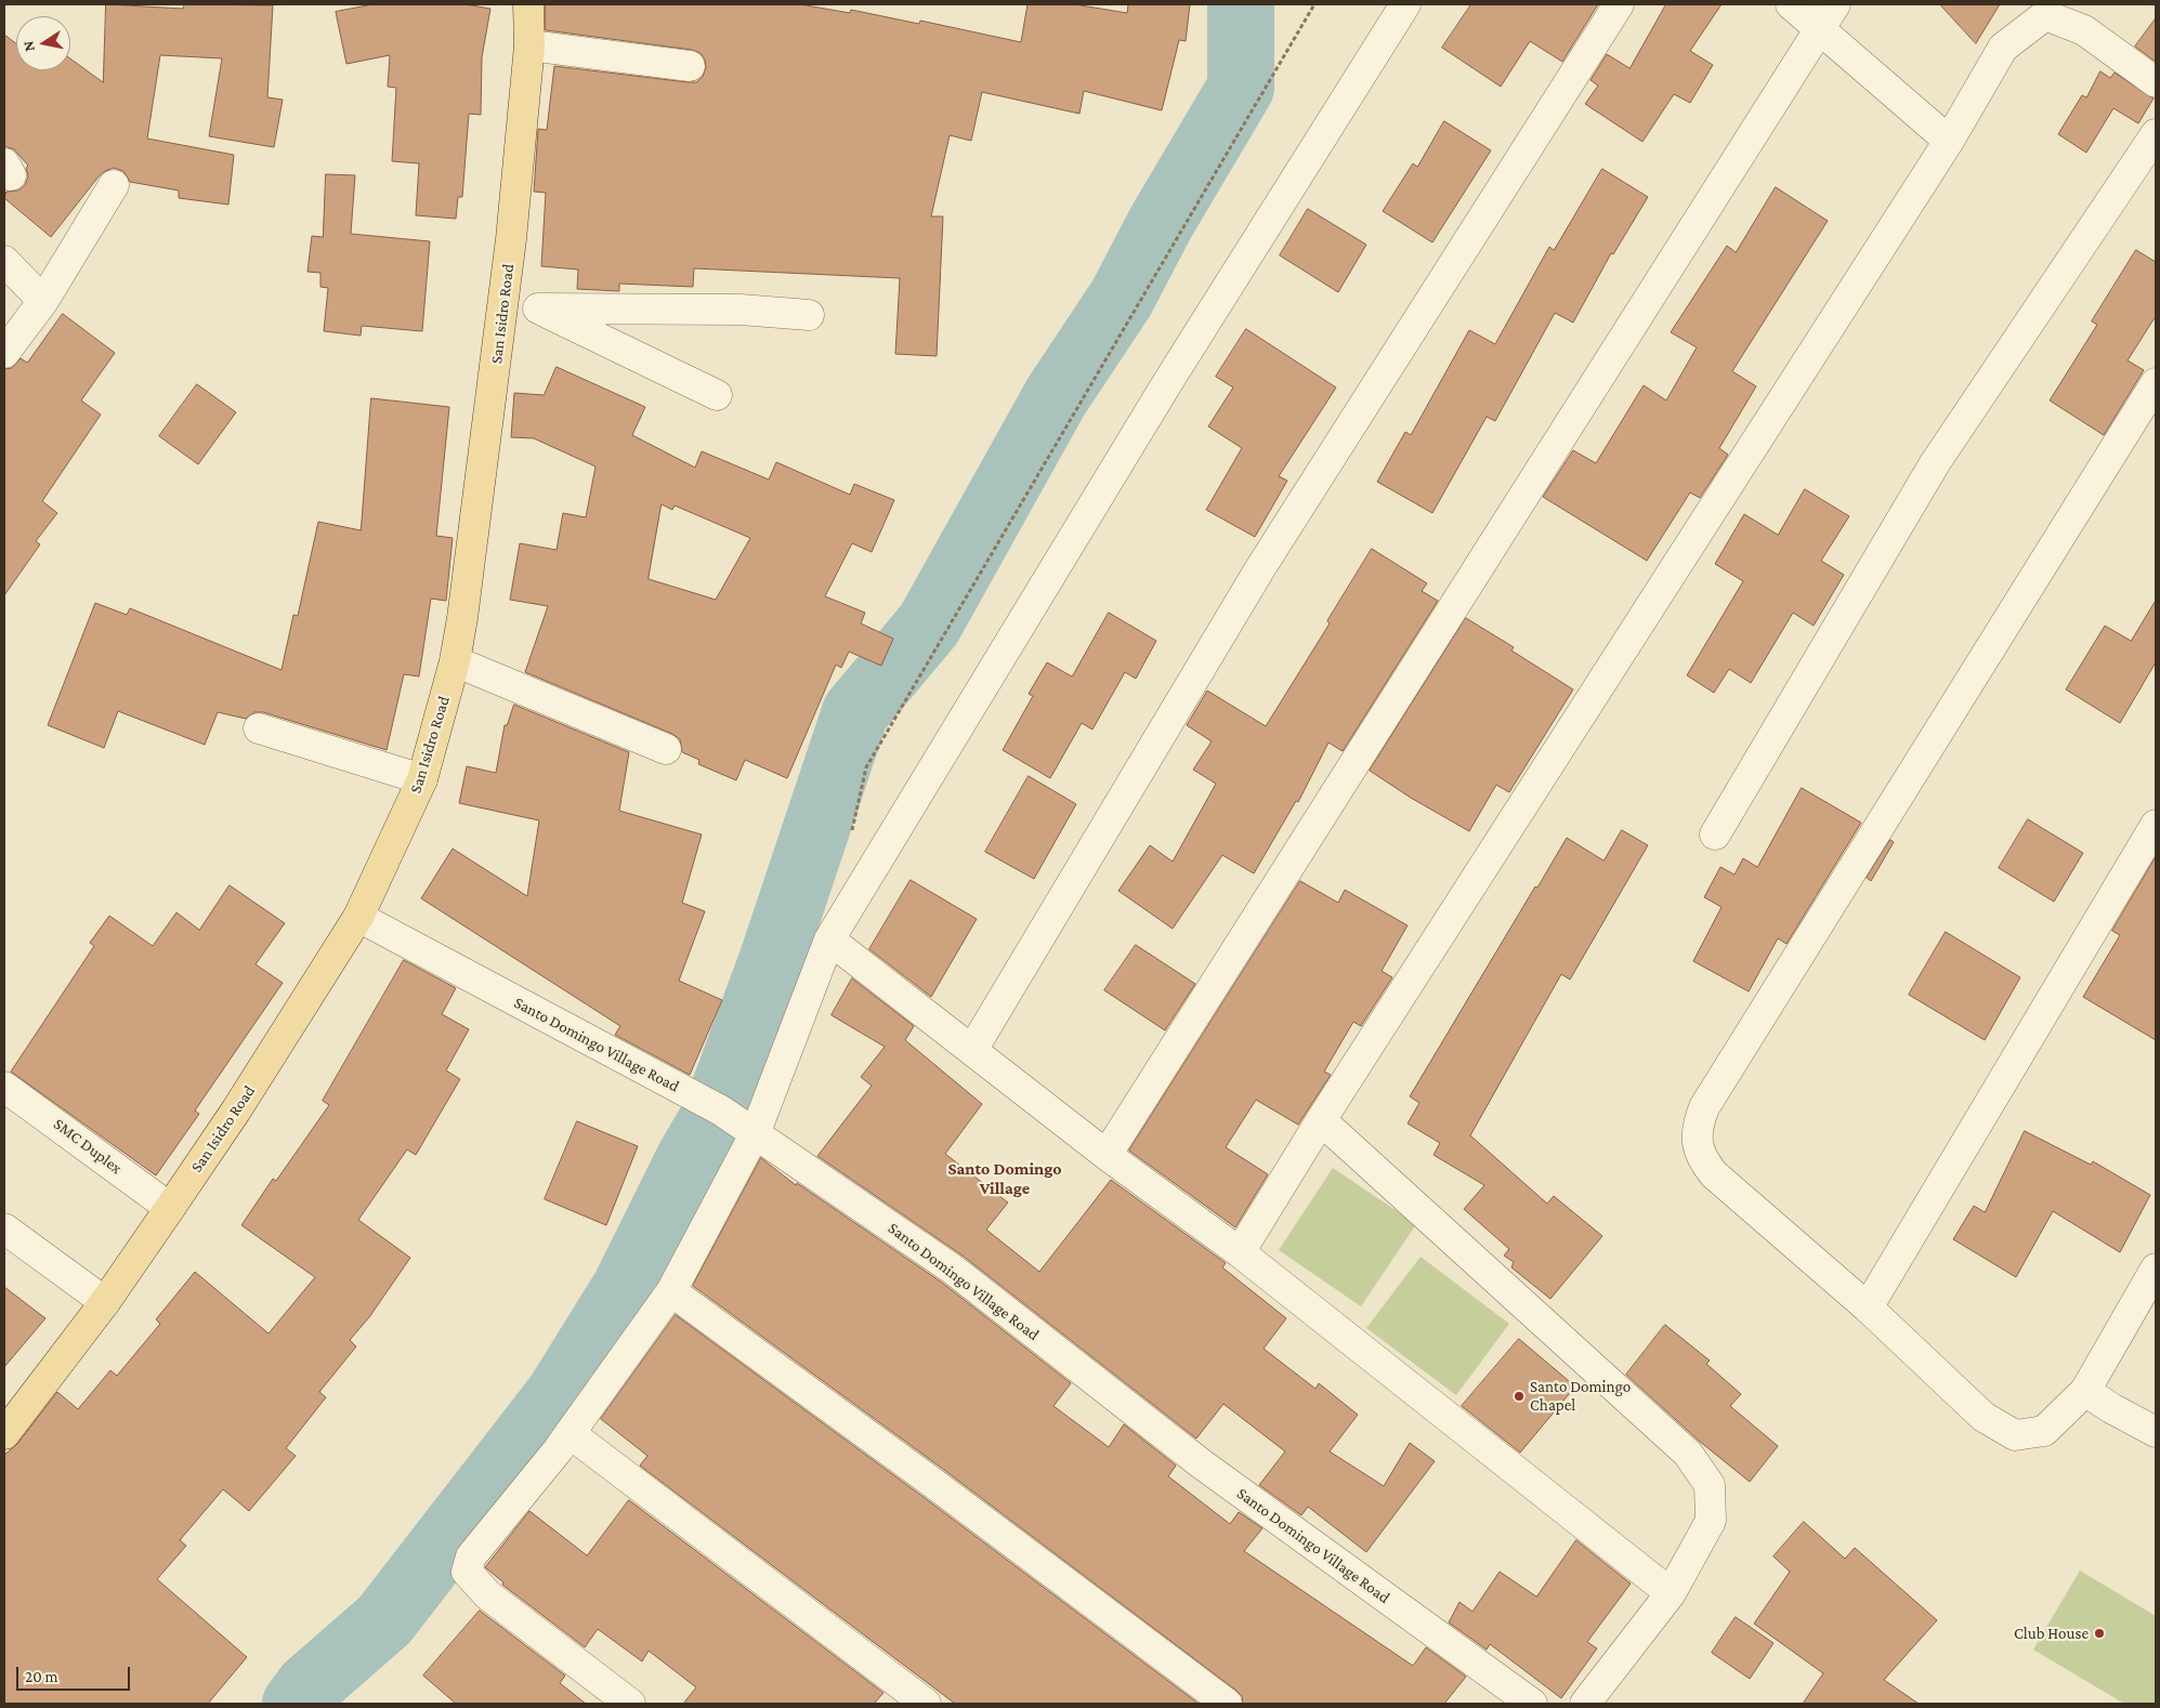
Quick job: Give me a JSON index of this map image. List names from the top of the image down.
{
  "streets": {
    "main road": ["San Isidro Road"],
    "street": ["Santo Domingo Village Road", "SMC Duplex"]
  },
  "crossings": [
    ["San Isidro Road", "Santo Domingo Village Road"],
    ["San Isidro Road", "SMC Duplex"]
  ],
  "districts": ["Santo Domingo Village"],
  "places": ["Santo Domingo Chapel", "Club House"],
  "scale_bar": "20 m",
  "north": "left"
}
